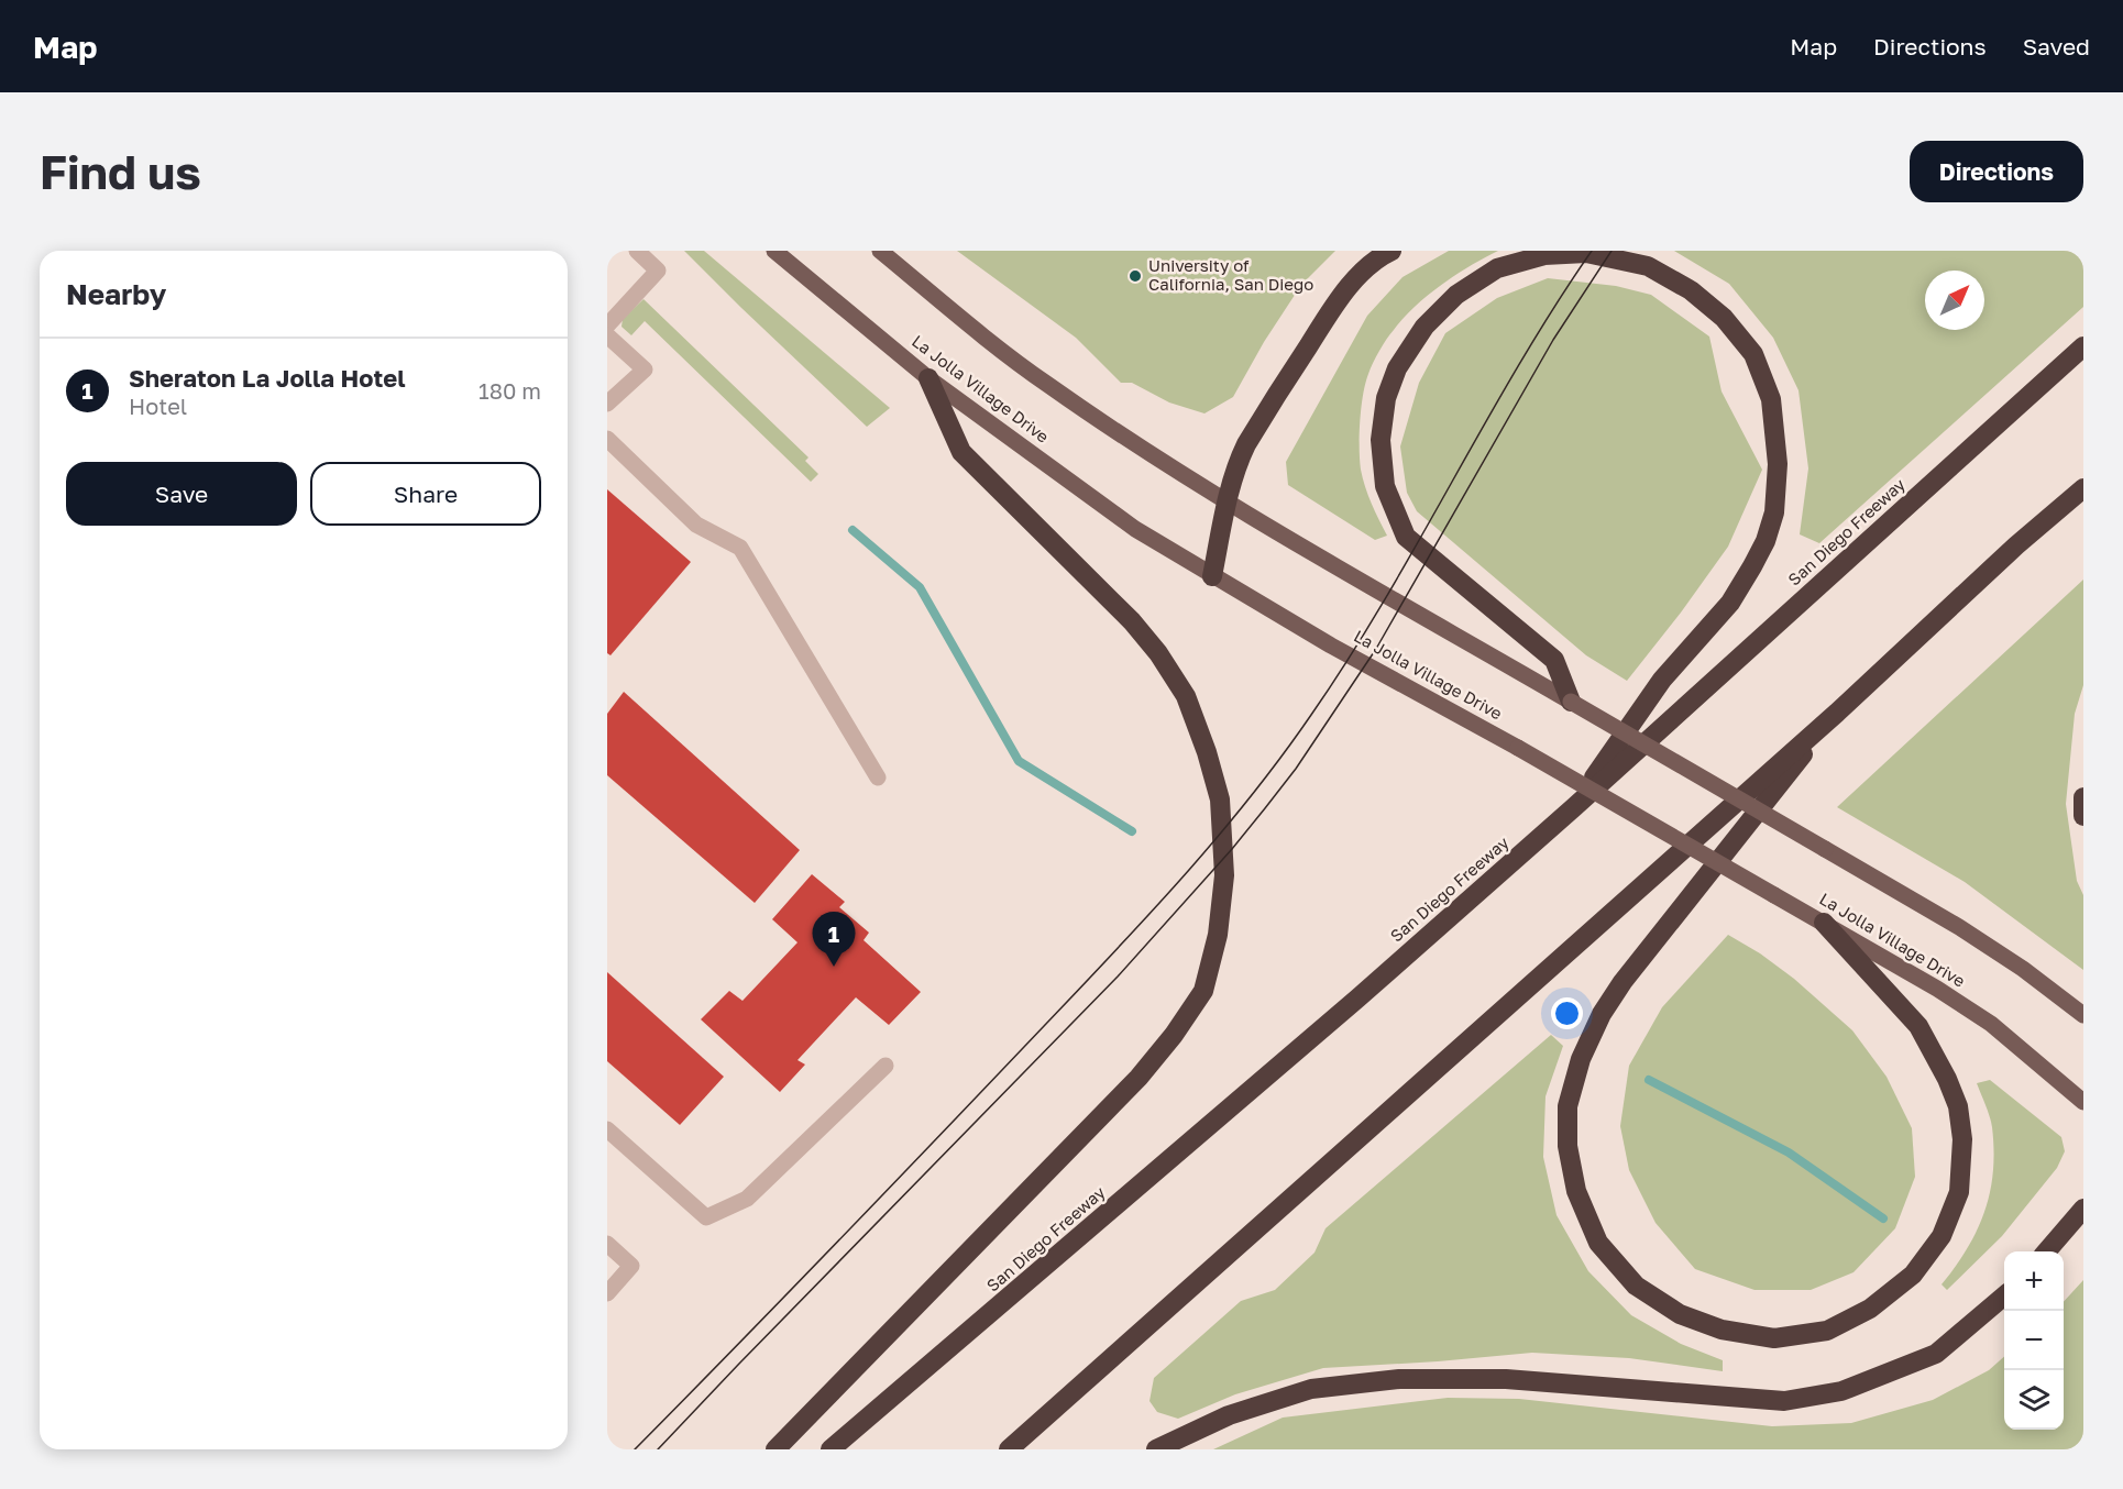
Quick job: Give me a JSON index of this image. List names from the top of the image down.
{
  "streets": {
    "highway": ["San Diego Freeway"],
    "main road": ["La Jolla Village Drive"]
  },
  "places": ["University of California, San Diego"],
  "north": "top right",
  "page": {
    "header": "Map",
    "nav": ["Map", "Directions", "Saved"],
    "buttons": [
      "Directions",
      ["Save", "Share"]
    ],
    "title": "Find us",
    "heading": "Nearby",
    "list": [
      {
        "mark": "1",
        "name": "Sheraton La Jolla Hotel",
        "note": "Hotel",
        "value": "180 m"
      }
    ],
    "pins": "1",
    "map_buttons": ["+", "−"]
  }
}
